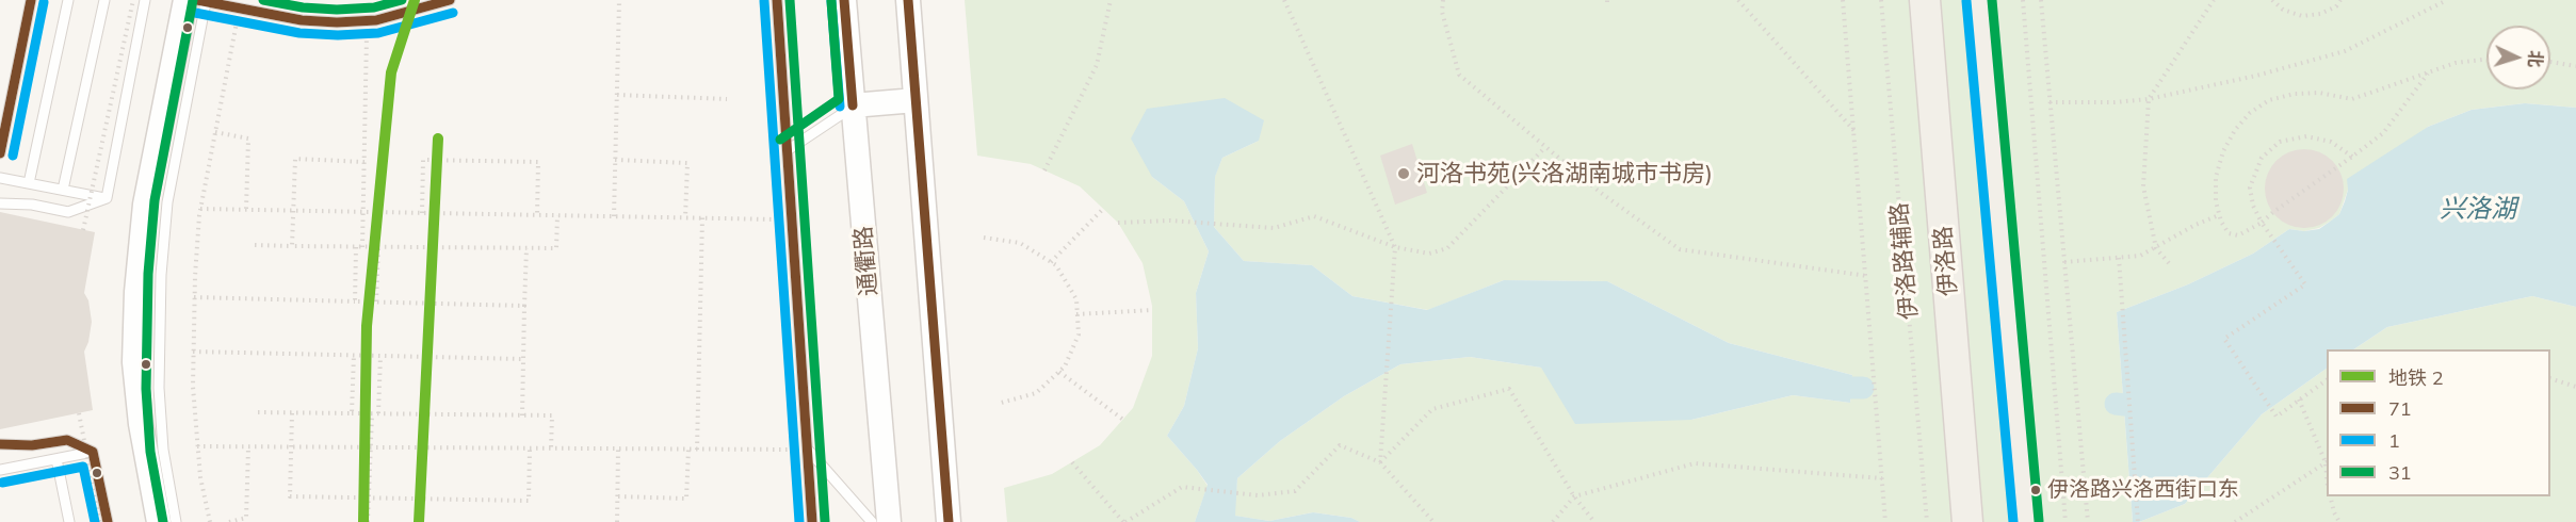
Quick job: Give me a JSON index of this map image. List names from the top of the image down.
{
  "streets": {
    "main road": ["伊洛路"],
    "street": ["通衢路"],
    "path": ["伊洛路辅路"]
  },
  "water": ["兴洛湖"],
  "places": ["河洛书苑(兴洛湖南城市书房)", "伊洛路兴洛西街口东"],
  "lines": [
    "metro line 2",
    "transit line 71",
    "transit line 31",
    "transit line 1"
  ],
  "legend": [
    "地铁 2",
    "71",
    "1",
    "31"
  ],
  "north": "right"
}
